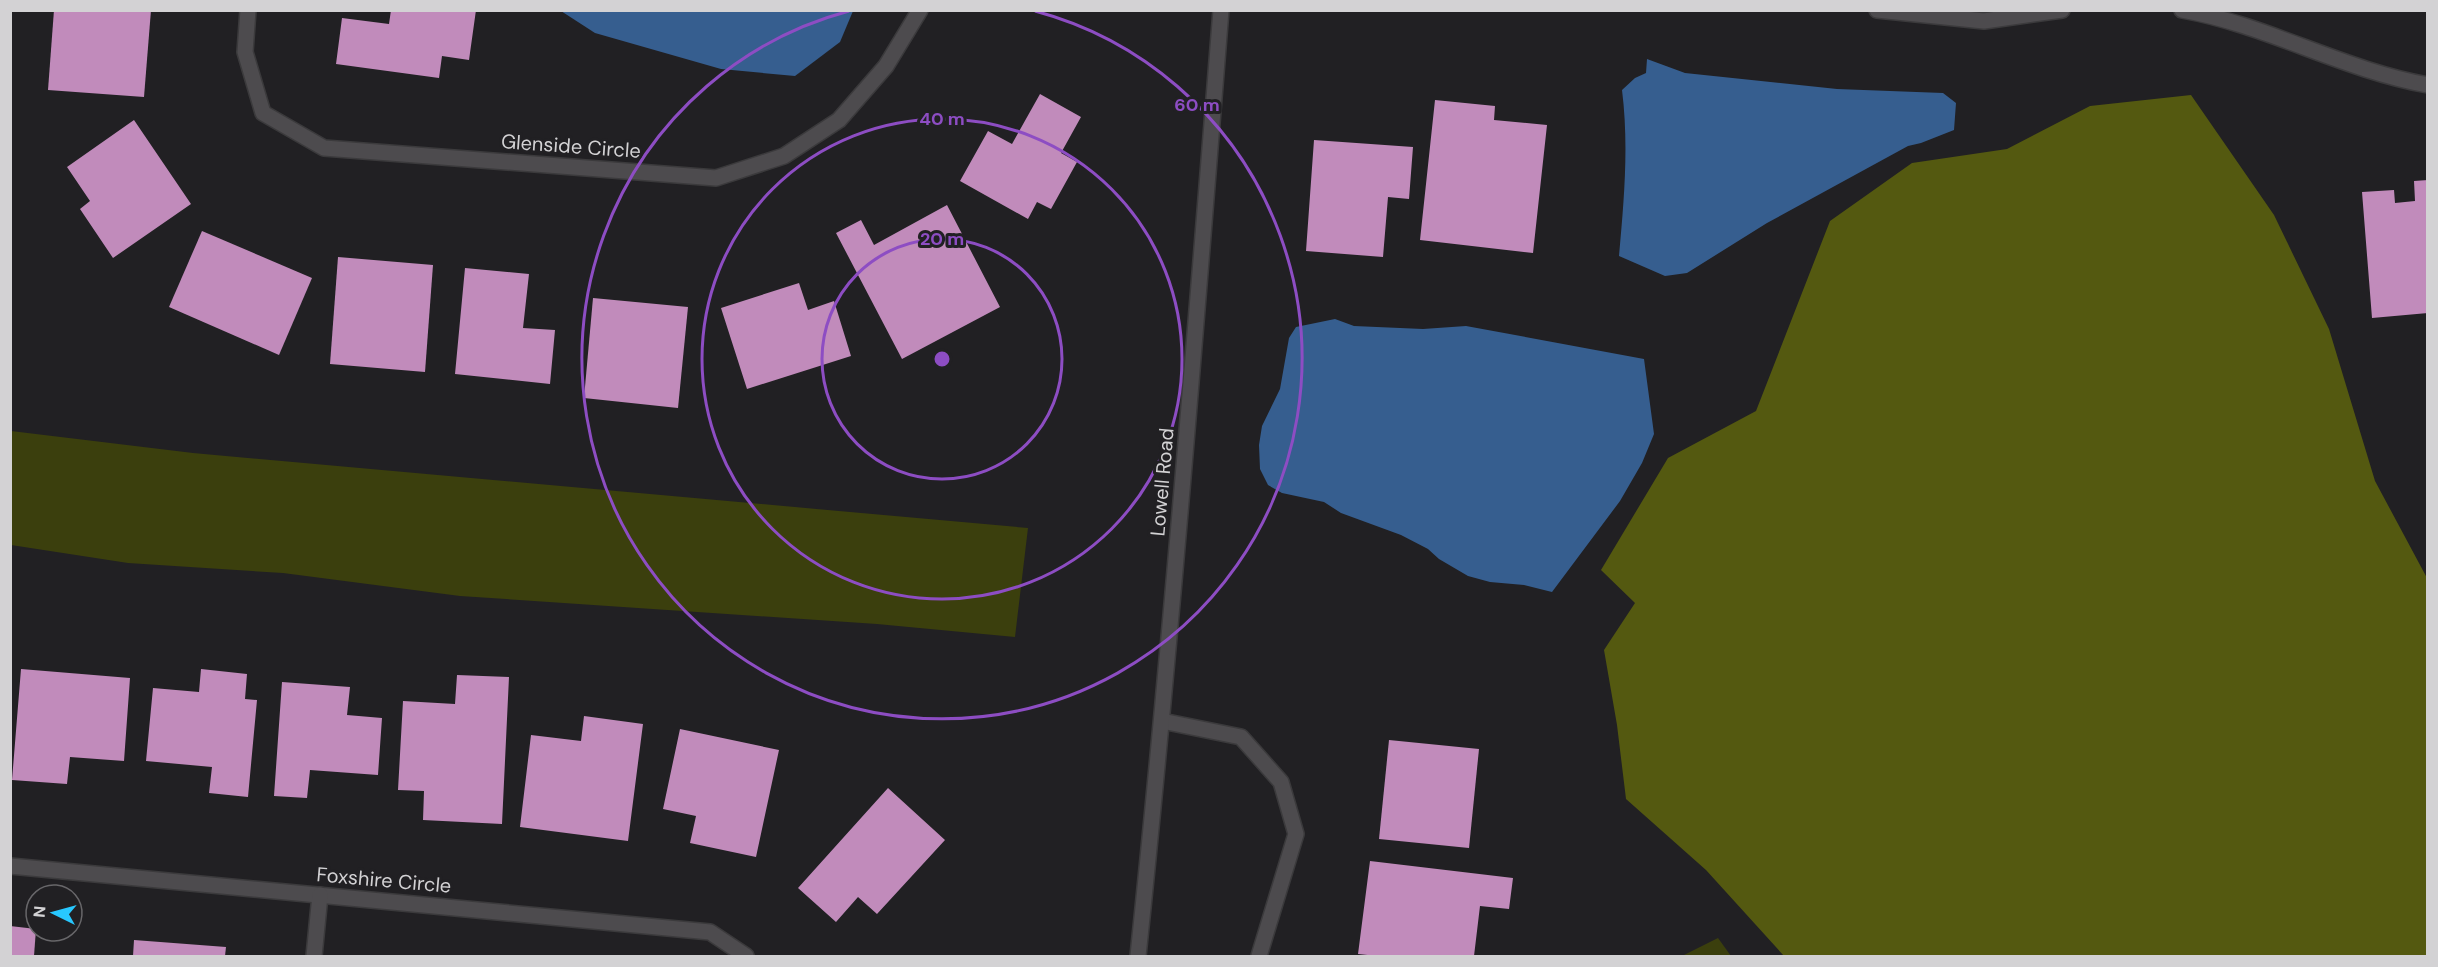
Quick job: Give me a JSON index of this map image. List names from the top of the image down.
{
  "streets": {
    "street": ["Glenside Circle", "Lowell Road", "Foxshire Circle"]
  },
  "north": "left",
  "rings": ["60 m", "40 m", "20 m"]
}
